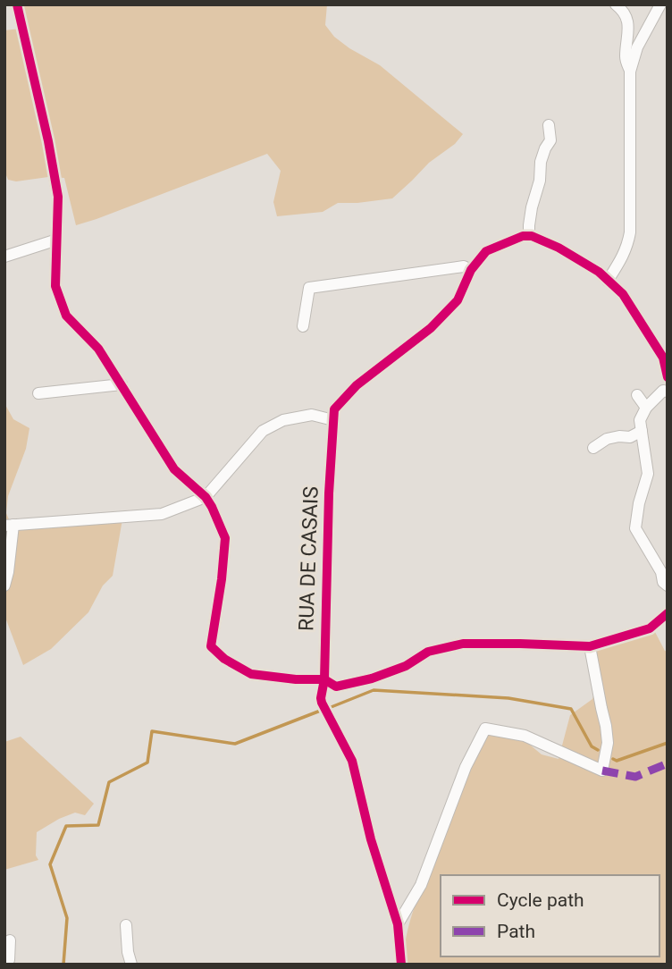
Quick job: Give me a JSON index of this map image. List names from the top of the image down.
{
  "streets": {
    "street": ["RUA DE CASAIS"]
  },
  "legend": ["Cycle path", "Path"]
}
